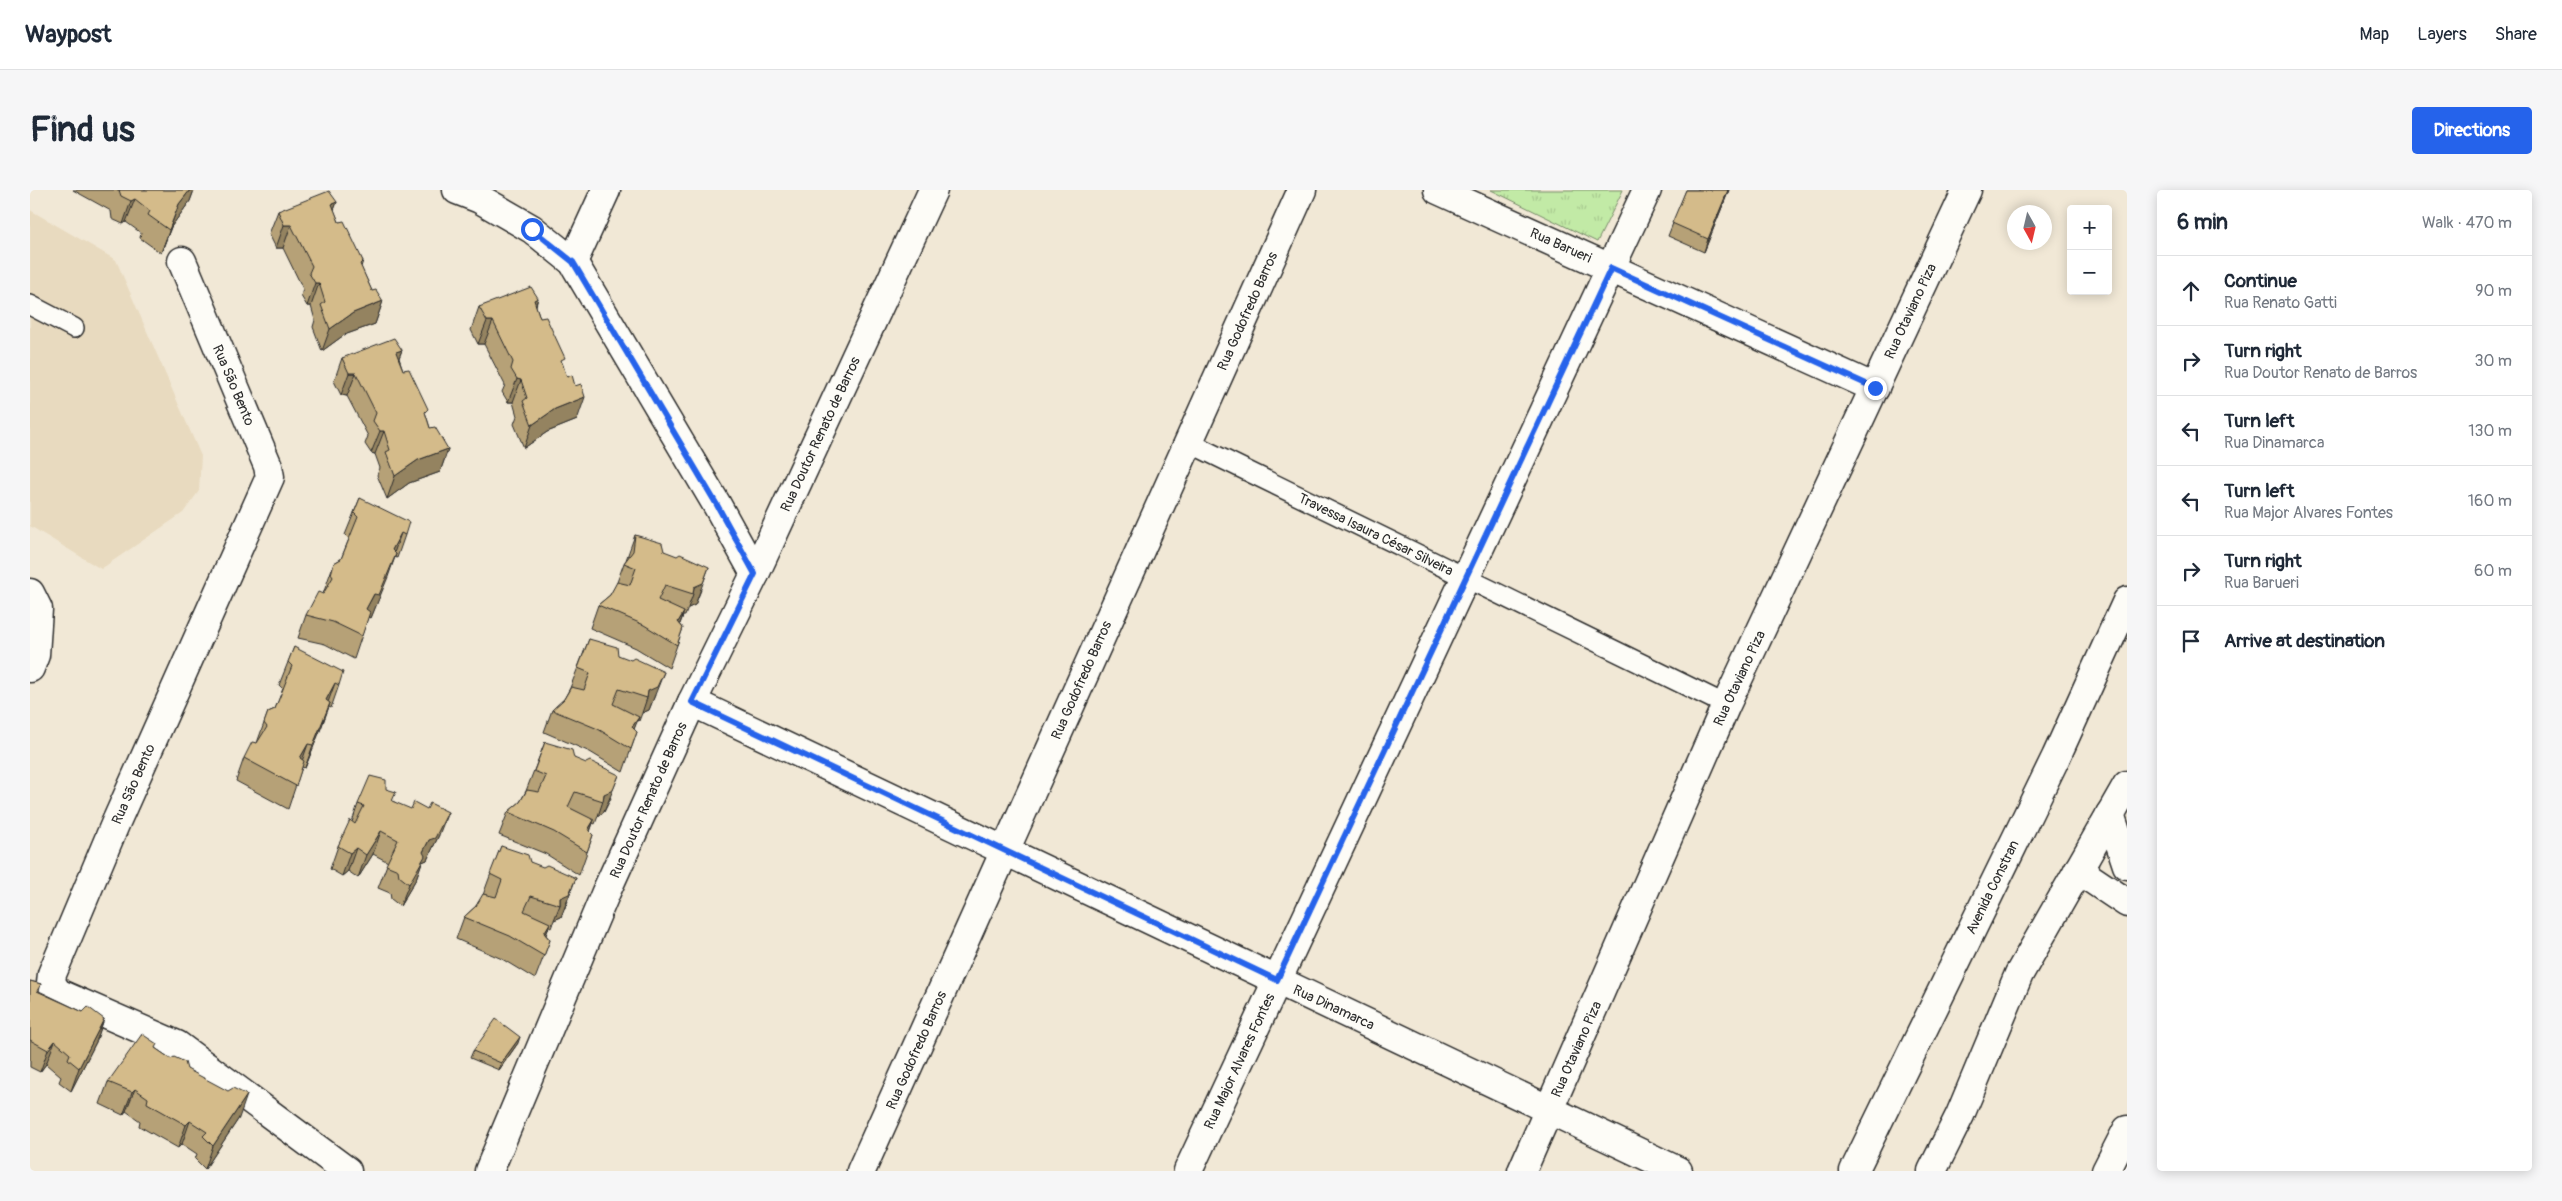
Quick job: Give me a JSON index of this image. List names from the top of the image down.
{
  "streets": {
    "street": [
      "Rua Barueri",
      "Rua Godofredo Barros",
      "Rua Otaviano Piza",
      "Rua São Bento",
      "Rua Doutor Renato de Barros",
      "Avenida Constran",
      "Rua Dinamarca",
      "Rua Major Alvares Fontes"
    ],
    "lane": ["Travessa Isaura César Silveira"]
  },
  "crossings": [
    ["Rua Barueri", "Rua Otaviano Piza"],
    ["Rua Barueri", "Rua Major Alvares Fontes"],
    ["Rua Godofredo Barros", "Travessa Isaura César Silveira"],
    ["Rua Godofredo Barros", "Rua Dinamarca"],
    ["Rua Otaviano Piza", "Travessa Isaura César Silveira"],
    ["Rua Otaviano Piza", "Rua Dinamarca"],
    ["Rua Doutor Renato de Barros", "Rua Dinamarca"],
    ["Travessa Isaura César Silveira", "Rua Major Alvares Fontes"],
    ["Rua Dinamarca", "Rua Major Alvares Fontes"]
  ],
  "north": "bottom",
  "page": {
    "header": "Waypost",
    "nav": ["Map", "Layers", "Share"],
    "buttons": "Directions",
    "title": "Find us",
    "heading": ["6 min", "Walk · 470 m"],
    "map_buttons": ["+", "−"],
    "list": [
      ["Continue", "Rua Renato Gatti", "90 m"],
      ["Turn right", "Rua Doutor Renato de Barros", "30 m"],
      ["Turn left", "Rua Dinamarca", "130 m"],
      ["Turn left", "Rua Major Alvares Fontes", "160 m"],
      ["Turn right", "Rua Barueri", "60 m"],
      "Arrive at destination"
    ]
  }
}
